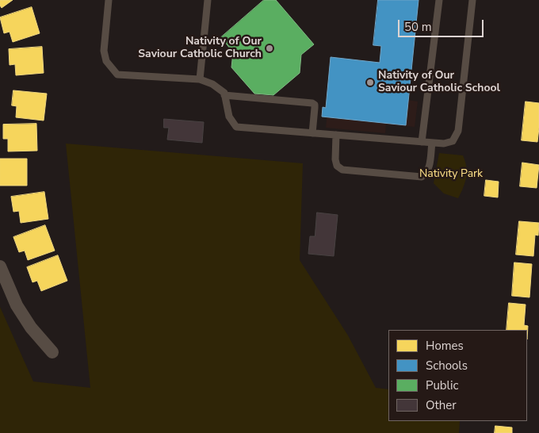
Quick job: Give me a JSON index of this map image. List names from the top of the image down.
{
  "parks": ["Nativity Park"],
  "places": ["Nativity of Our Saviour Catholic Church", "Nativity of Our Saviour Catholic School"],
  "legend": [
    "Homes",
    "Schools",
    "Public",
    "Other"
  ],
  "scale_bar": "50 m"
}
